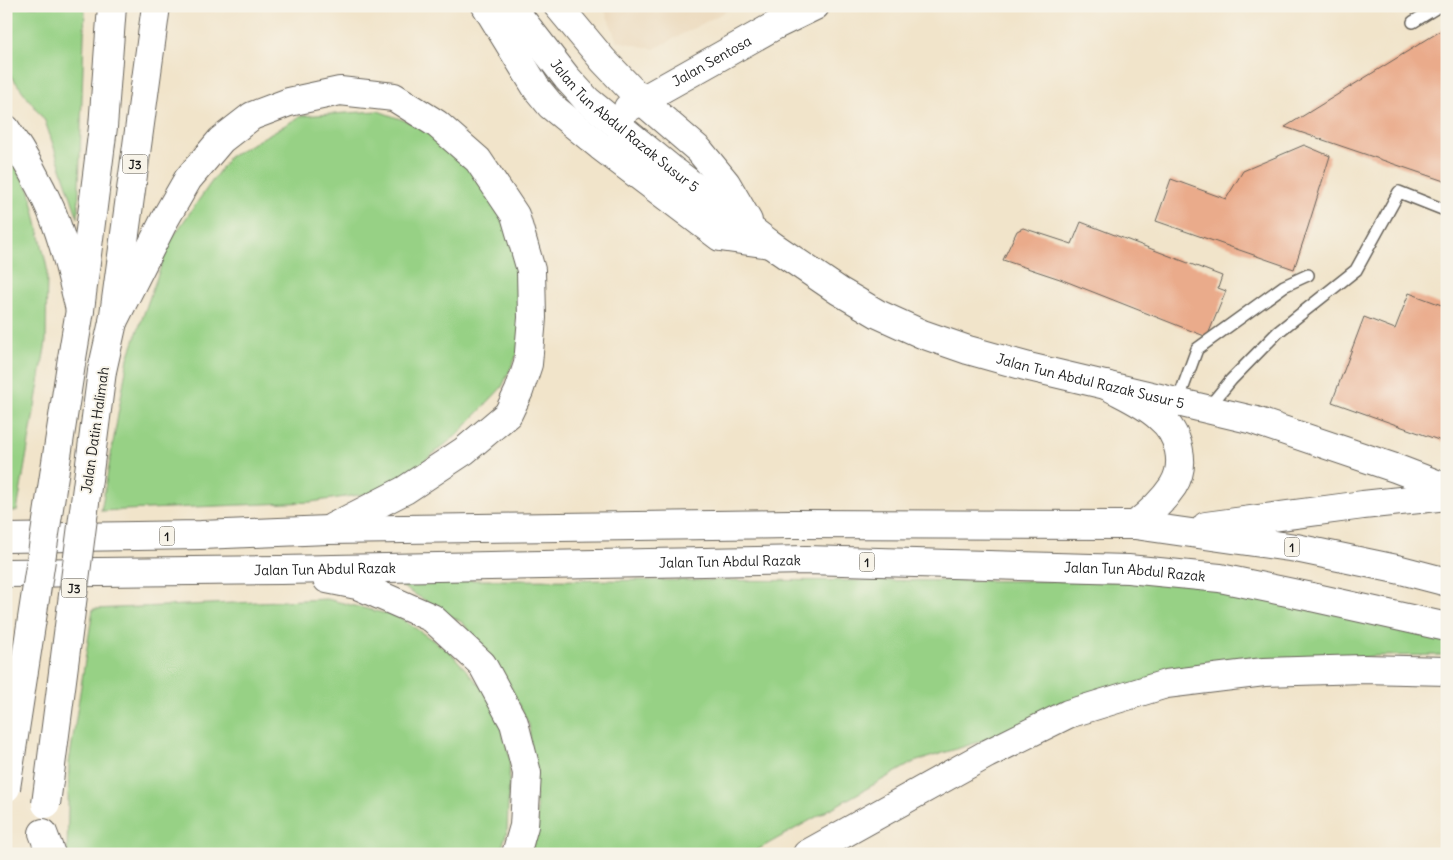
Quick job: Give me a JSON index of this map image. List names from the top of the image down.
{
  "streets": {
    "main road": [
      "Jalan Sentosa",
      "Jalan Tun Abdul Razak Susur 5",
      "J3",
      "Jalan Datin Halimah",
      "1",
      "Jalan Tun Abdul Razak"
    ]
  },
  "crossings": [
    ["Jalan Sentosa", "Jalan Tun Abdul Razak Susur 5"]
  ]
}
